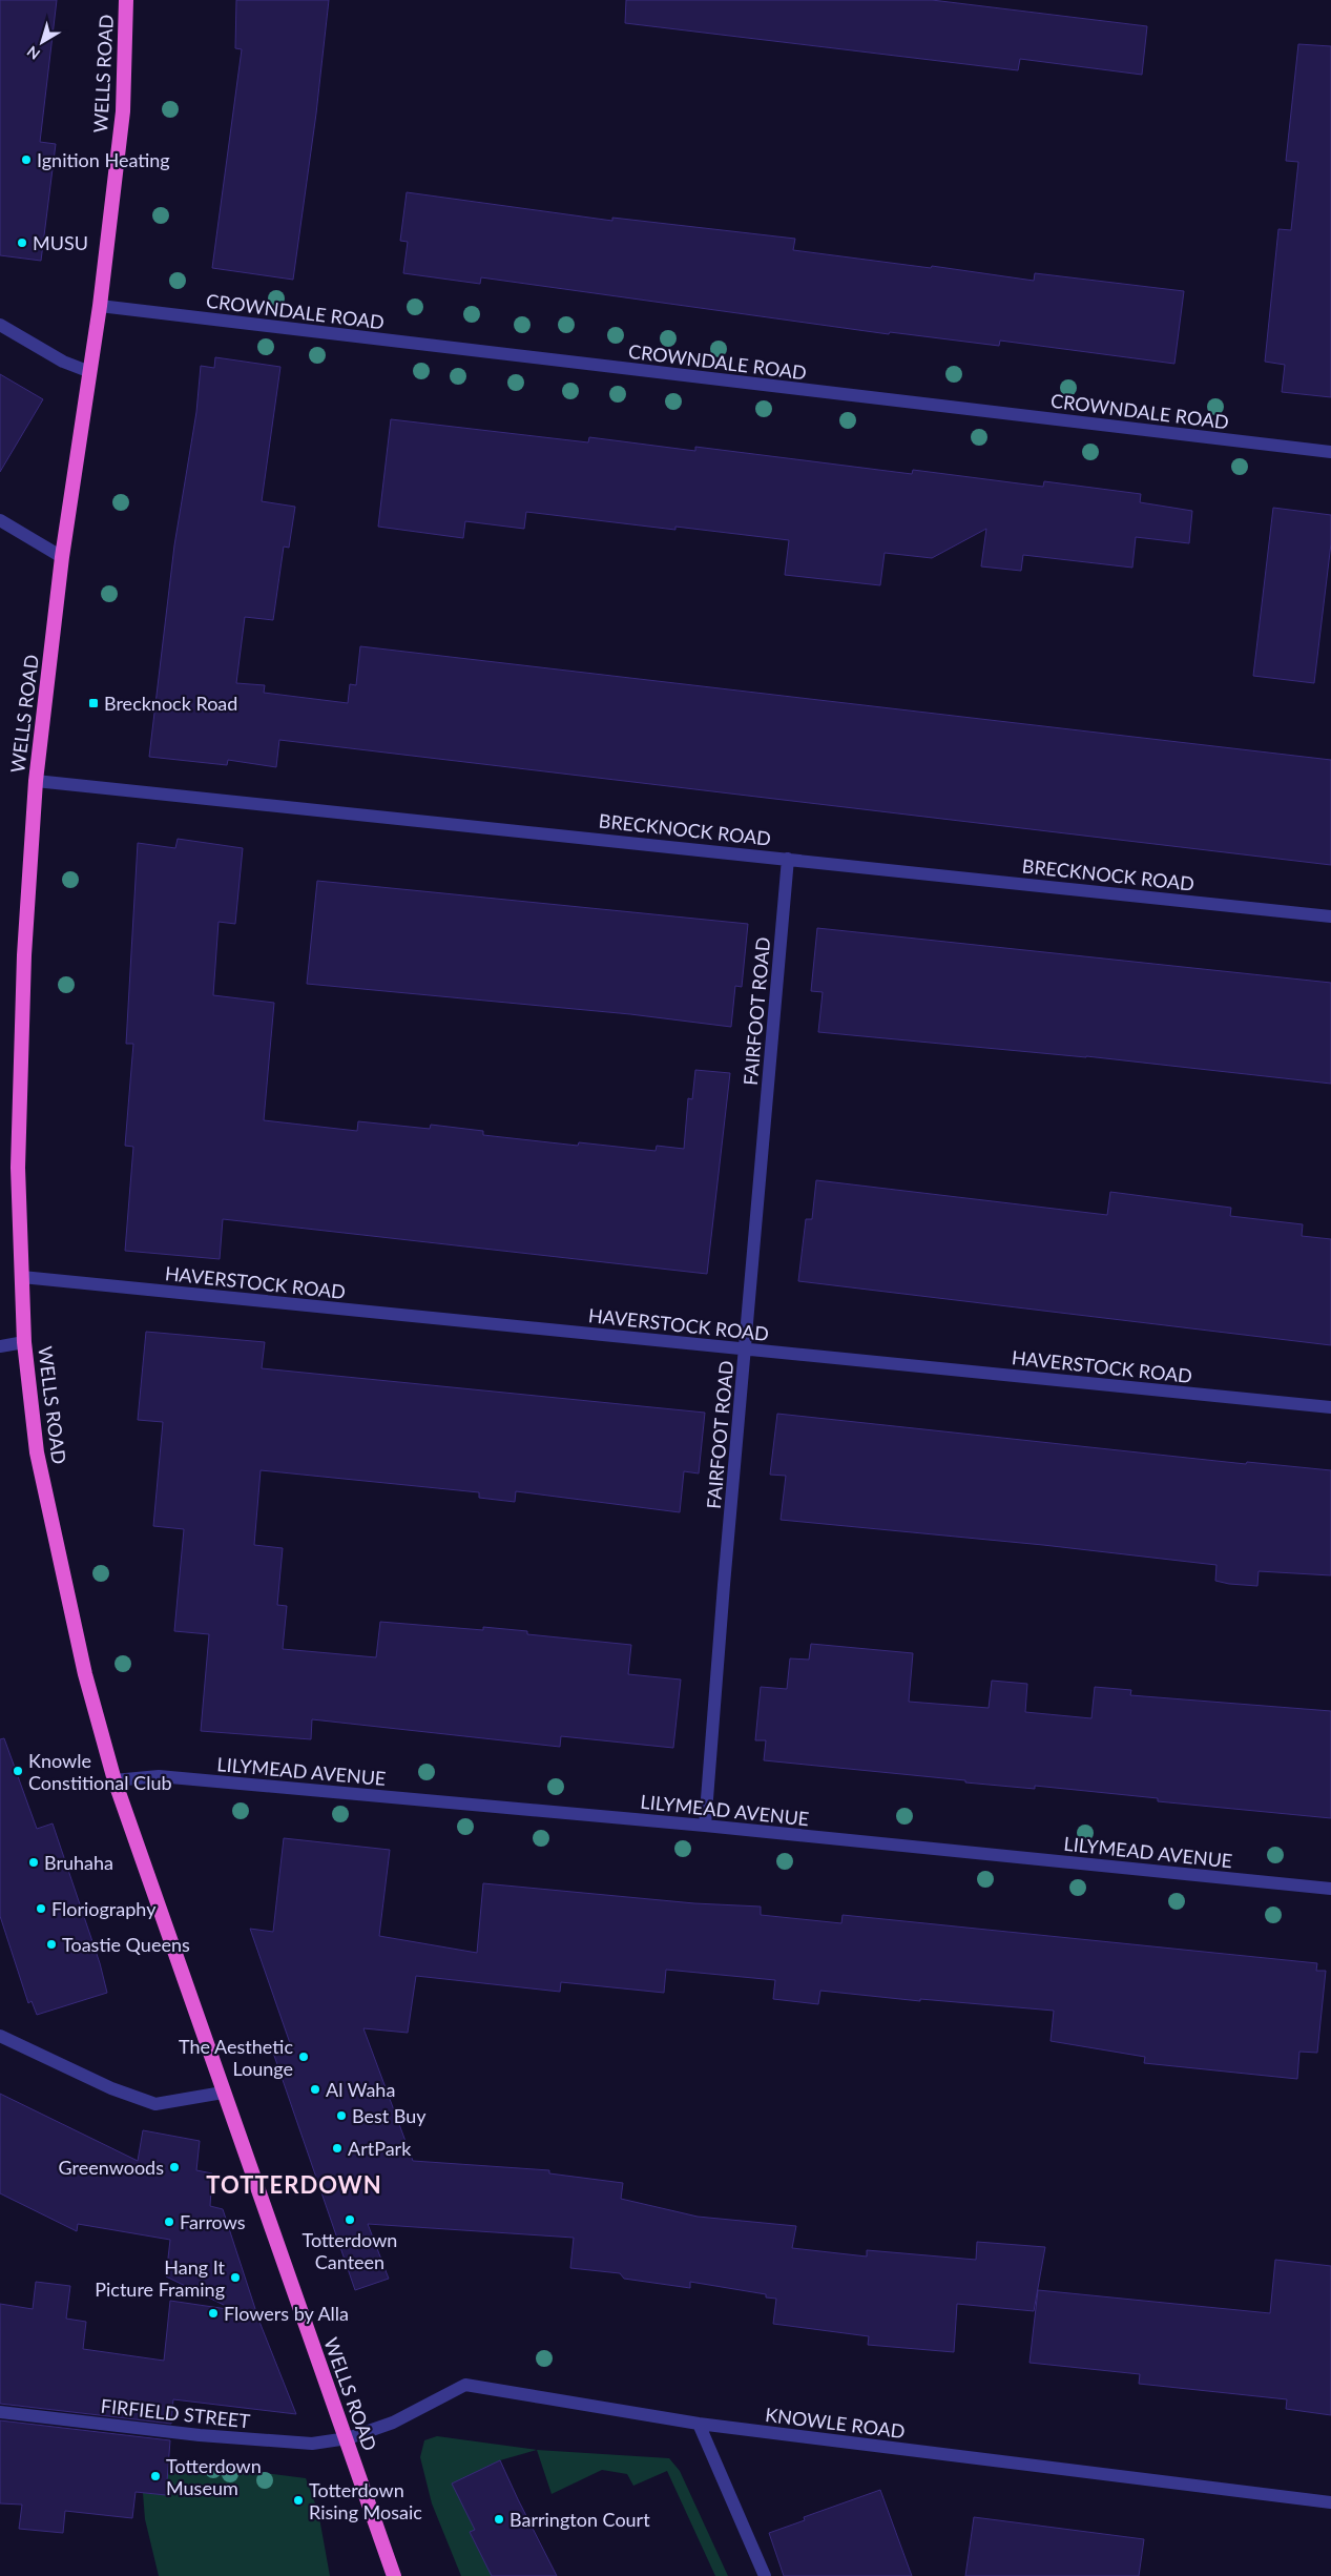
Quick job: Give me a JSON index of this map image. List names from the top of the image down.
{
  "streets": {
    "highway": ["WELLS ROAD"],
    "street": [
      "CROWNDALE ROAD",
      "BRECKNOCK ROAD",
      "FAIRFOOT ROAD",
      "HAVERSTOCK ROAD",
      "LILYMEAD AVENUE",
      "FIRFIELD STREET",
      "KNOWLE ROAD"
    ]
  },
  "crossings": [
    ["WELLS ROAD", "CROWNDALE ROAD"],
    ["WELLS ROAD", "BRECKNOCK ROAD"],
    ["WELLS ROAD", "HAVERSTOCK ROAD"],
    ["WELLS ROAD", "LILYMEAD AVENUE"],
    ["WELLS ROAD", "FIRFIELD STREET"],
    ["WELLS ROAD", "KNOWLE ROAD"],
    ["BRECKNOCK ROAD", "FAIRFOOT ROAD"],
    ["FAIRFOOT ROAD", "HAVERSTOCK ROAD"],
    ["FAIRFOOT ROAD", "LILYMEAD AVENUE"],
    ["FIRFIELD STREET", "KNOWLE ROAD"]
  ],
  "districts": ["TOTTERDOWN"],
  "places": {
    "other": [
      "Ignition Heating",
      "MUSU",
      "Knowle Constitional Club",
      "Bruhaha",
      "Floriography",
      "Toastie Queens",
      "The Aesthetic Lounge",
      "Al Waha",
      "Best Buy",
      "ArtPark",
      "Greenwoods",
      "Totterdown Canteen",
      "Farrows",
      "Hang It Picture Framing",
      "Flowers by Alla",
      "Totterdown Museum",
      "Totterdown Rising Mosaic",
      "Barrington Court"
    ],
    "transit": ["Brecknock Road"]
  },
  "north": "bottom left"
}
